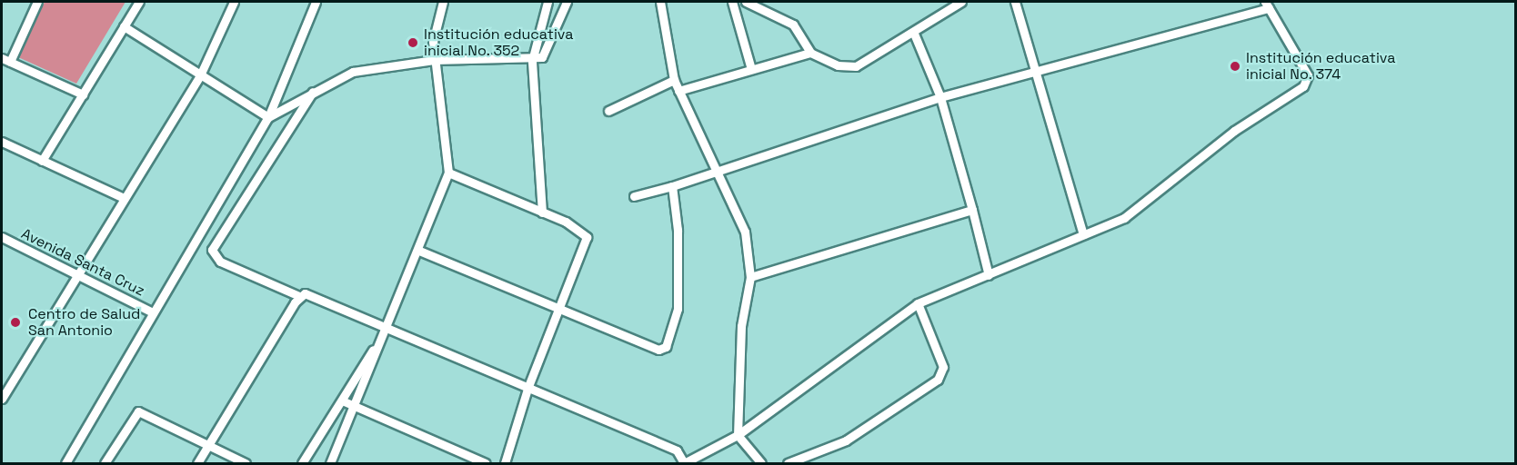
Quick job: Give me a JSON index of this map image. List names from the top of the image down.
{
  "streets": {
    "street": ["Avenida Santa Cruz"]
  },
  "places": ["Institución educativa inicial No. 352", "Institución educativa inicial No. 374", "Centro de Salud San Antonio"]
}
